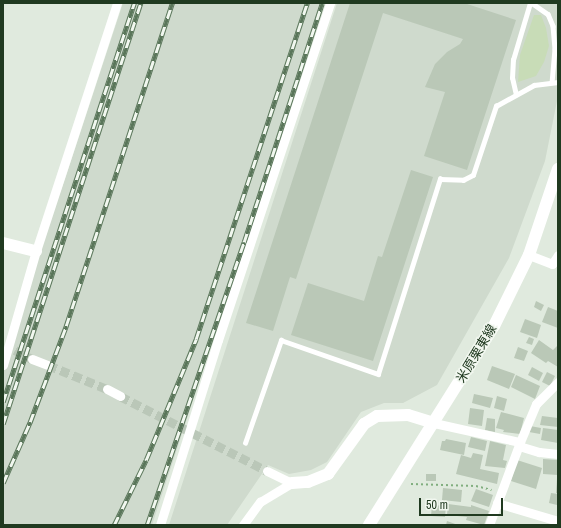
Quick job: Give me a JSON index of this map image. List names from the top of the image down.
{
  "streets": {
    "main road": ["米原栗東線"]
  },
  "scale_bar": "50 m"
}
